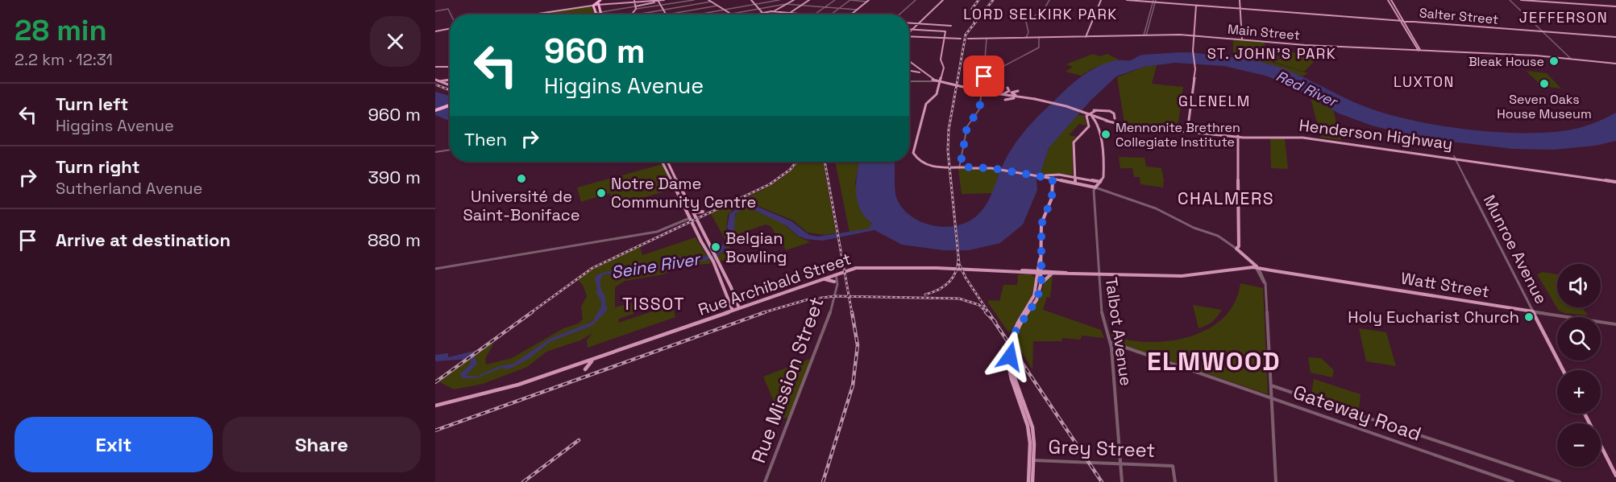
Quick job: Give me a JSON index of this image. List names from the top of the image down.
{
  "streets": {
    "main road": [
      "Salter Street",
      "Main Street",
      "Henderson Highway",
      "Munroe Avenue",
      "Rue Archibald Street",
      "Watt Street"
    ],
    "street": [
      "Talbot Avenue",
      "Rue Mission Street",
      "Gateway Road",
      "Grey Street"
    ]
  },
  "crossings": [
    ["Henderson Highway", "Munroe Avenue"],
    ["Munroe Avenue", "Watt Street"],
    ["Rue Archibald Street", "Watt Street"],
    ["Rue Archibald Street", "Rue Mission Street"],
    ["Watt Street", "Talbot Avenue"],
    ["Talbot Avenue", "Gateway Road"],
    ["Talbot Avenue", "Grey Street"]
  ],
  "districts": [
    "LORD SELKIRK PARK",
    "JEFFERSON",
    "ST. JOHN'S PARK",
    "LUXTON",
    "GLENELM",
    "CHALMERS",
    "TISSOT",
    "ELMWOOD"
  ],
  "water": ["Red River", "Seine River"],
  "places": [
    "Bleak House",
    "Seven Oaks House Museum",
    "Mennonite Brethren Collegiate Institute",
    "Université de Saint-Boniface",
    "Notre Dame Community Centre",
    "Belgian Bowling",
    "Holy Eucharist Church"
  ],
  "page": {
    "heading": ["28 min", "2.2 km · 12:31"],
    "turn": ["960 m", "Higgins Avenue"],
    "list": [
      {
        "name": "Turn left",
        "note": "Higgins Avenue",
        "value": "960 m"
      },
      {
        "name": "Turn right",
        "note": "Sutherland Avenue",
        "value": "390 m"
      },
      {
        "name": "Arrive at destination",
        "value": "880 m"
      }
    ],
    "then": "Then",
    "map_buttons": ["+", "−"],
    "buttons": ["Exit", "Share"]
  }
}
